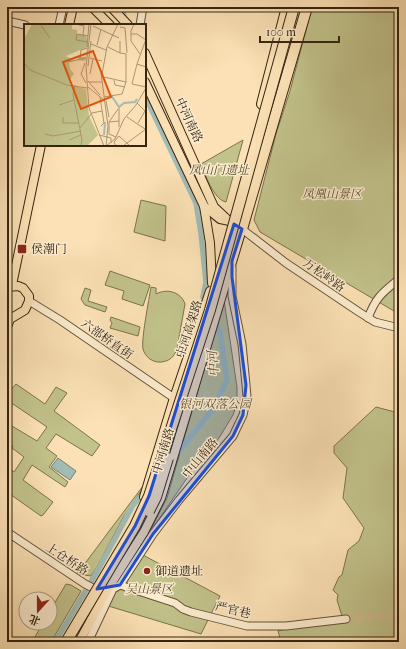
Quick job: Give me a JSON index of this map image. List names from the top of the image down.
{
  "streets": {
    "highway": ["中河高架路"],
    "main road": ["中河南路"],
    "street": [
      "万松岭路",
      "六部桥直街",
      "中山南路",
      "上仓桥路",
      "严官巷"
    ]
  },
  "crossings": [
    ["中河南路", "万松岭路"],
    ["中河南路", "六部桥直街"],
    ["中河南路", "中山南路"],
    ["中河南路", "上仓桥路"],
    ["中山南路", "上仓桥路"],
    ["中山南路", "严官巷"],
    ["上仓桥路", "严官巷"]
  ],
  "water": ["中河"],
  "parks": [
    "凤山门遗址",
    "凤凰山景区",
    "银河双落公园",
    "吴山景区"
  ],
  "places": {
    "transit": ["侯潮门"],
    "other": ["御道遗址"]
  },
  "scale_bar": "100 m",
  "north": "bottom"
}
